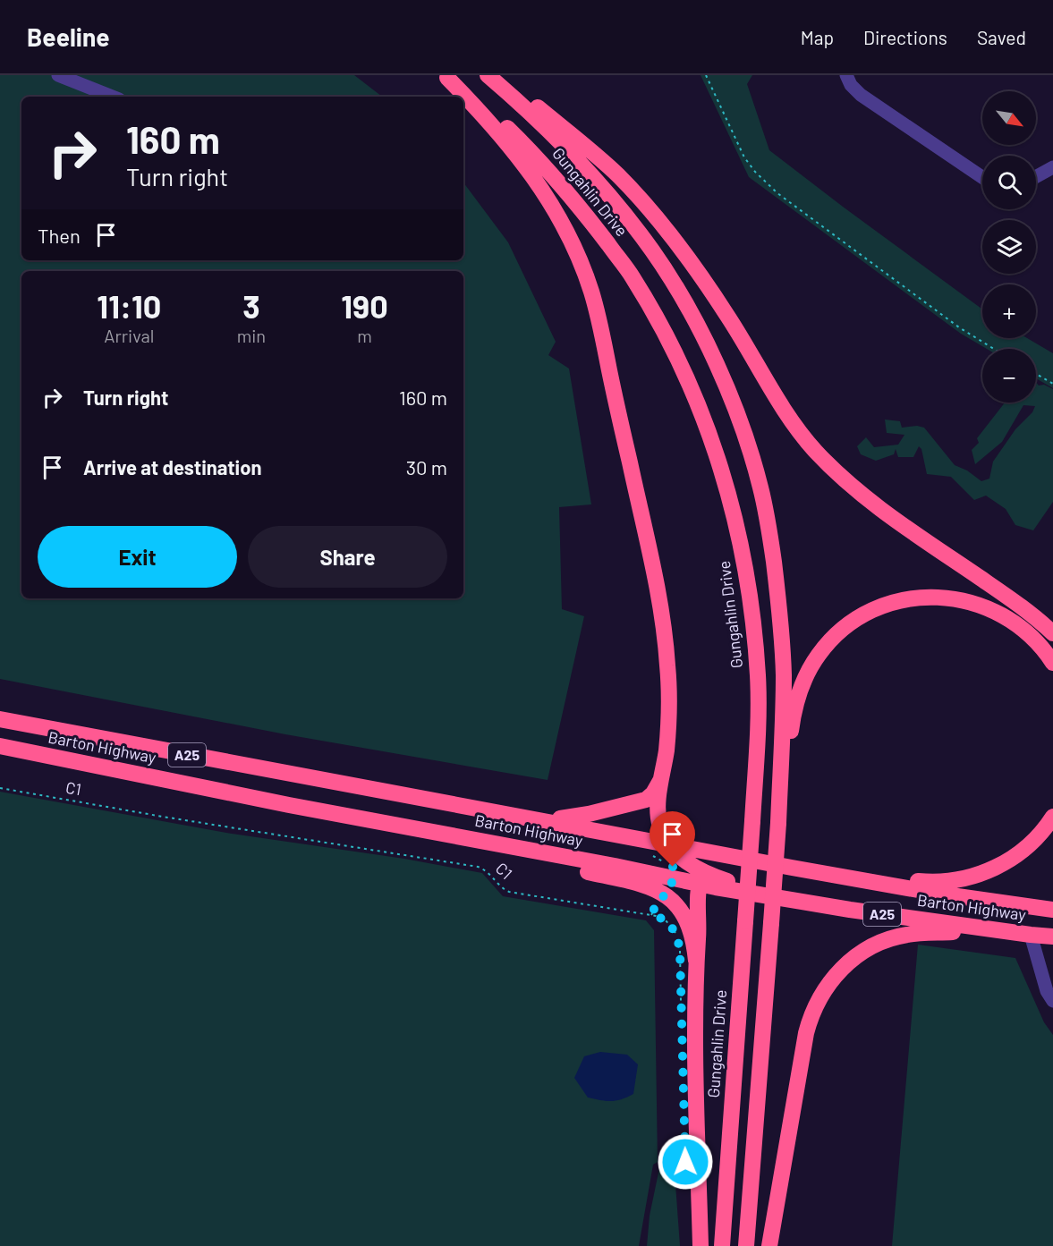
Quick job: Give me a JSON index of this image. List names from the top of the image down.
{
  "streets": {
    "highway": ["Gungahlin Drive", "Barton Highway", "A25"],
    "path": ["C1"]
  },
  "north": "bottom right",
  "page": {
    "header": "Beeline",
    "nav": ["Map", "Directions", "Saved"],
    "map_buttons": ["+", "−"],
    "turn": ["160 m", "Turn right"],
    "then": "Then",
    "eta": [
      "11:10",
      "Arrival",
      "3",
      "min",
      "190",
      "m"
    ],
    "list": [
      {
        "name": "Turn right",
        "value": "160 m"
      },
      {
        "name": "Arrive at destination",
        "value": "30 m"
      }
    ],
    "buttons": ["Exit", "Share"]
  }
}
